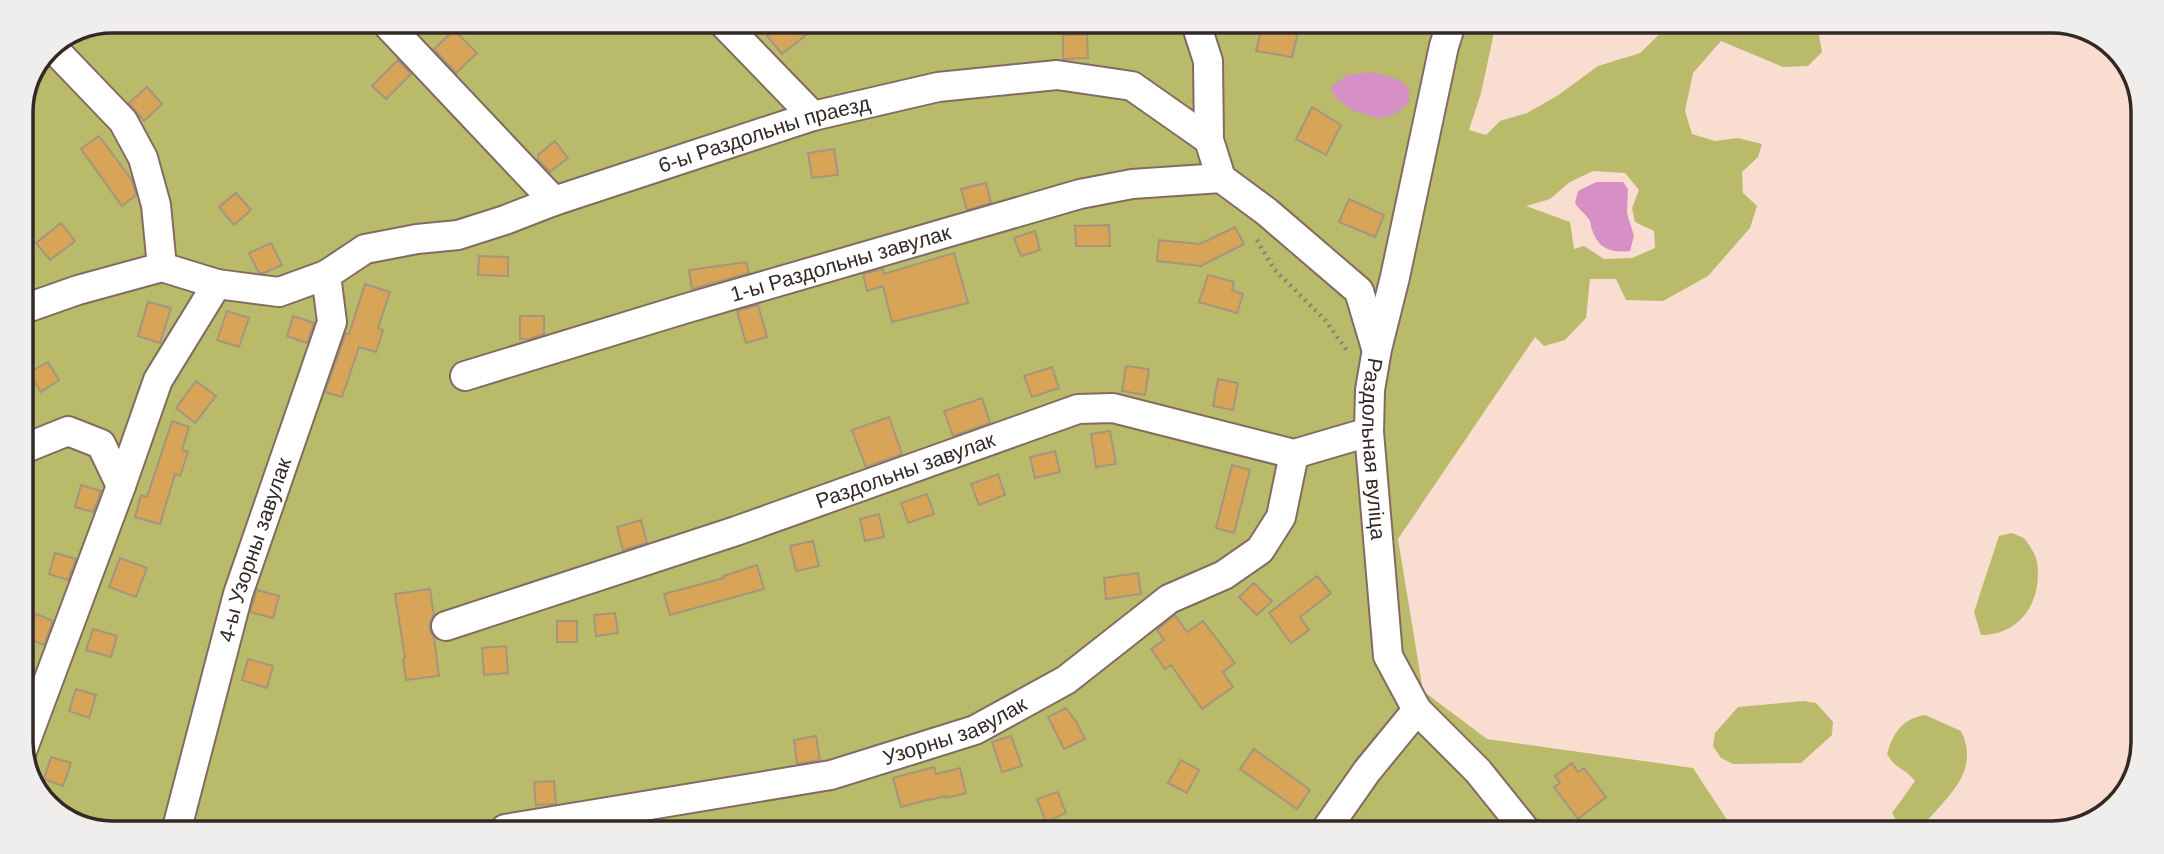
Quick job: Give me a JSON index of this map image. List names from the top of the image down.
{
  "streets": {
    "street": [
      "6-ы Раздольны праезд",
      "1-ы Раздольны завулак",
      "Раздольная вуліца",
      "Раздольны завулак",
      "4-ы Узорны завулак",
      "Узорны завулак"
    ]
  },
  "crossings": [
    ["6-ы Раздольны праезд", "4-ы Узорны завулак"],
    ["Раздольны завулак", "Узорны завулак"]
  ]
}
